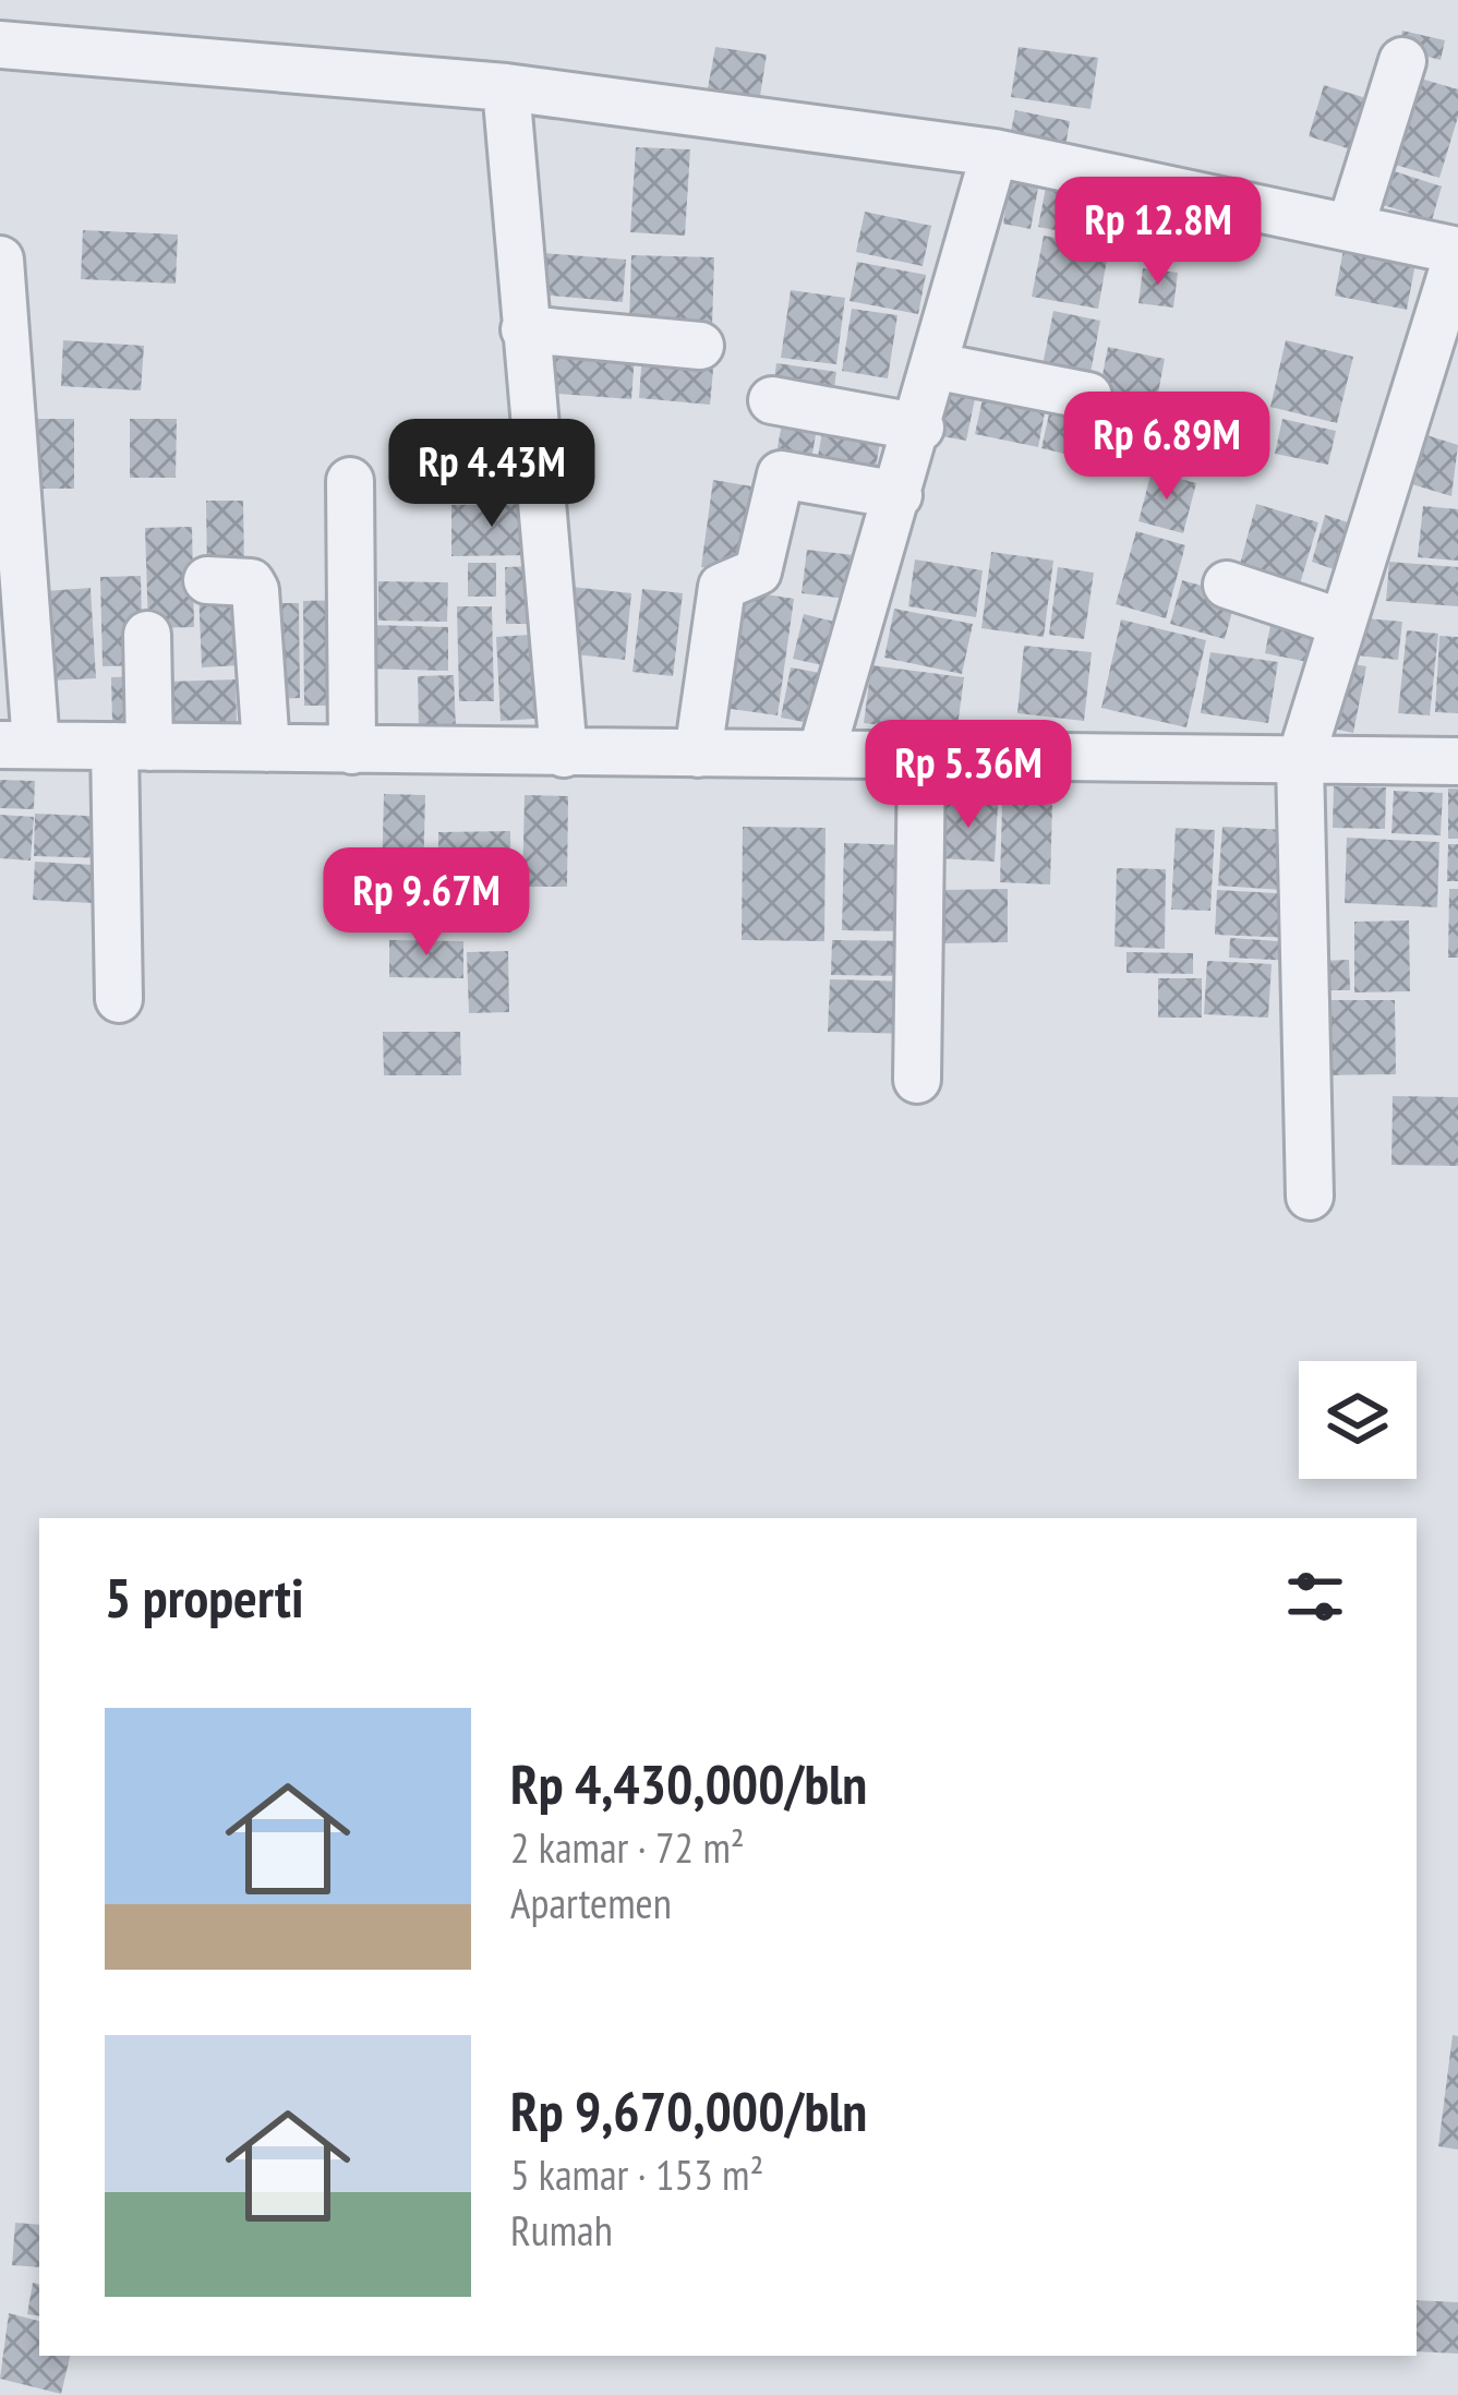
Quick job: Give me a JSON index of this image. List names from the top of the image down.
{
  "page": {
    "price": [
      "Rp 12.8M",
      "Rp 6.89M",
      "Rp 4.43M",
      "Rp 5.36M",
      "Rp 9.67M"
    ],
    "heading": "5 properti",
    "list": [
      {
        "name": "Rp 4,430,000/bln",
        "note": "2 kamar · 72 m² · Apartemen"
      },
      {
        "name": "Rp 9,670,000/bln",
        "note": "5 kamar · 153 m² · Rumah"
      }
    ]
  }
}
